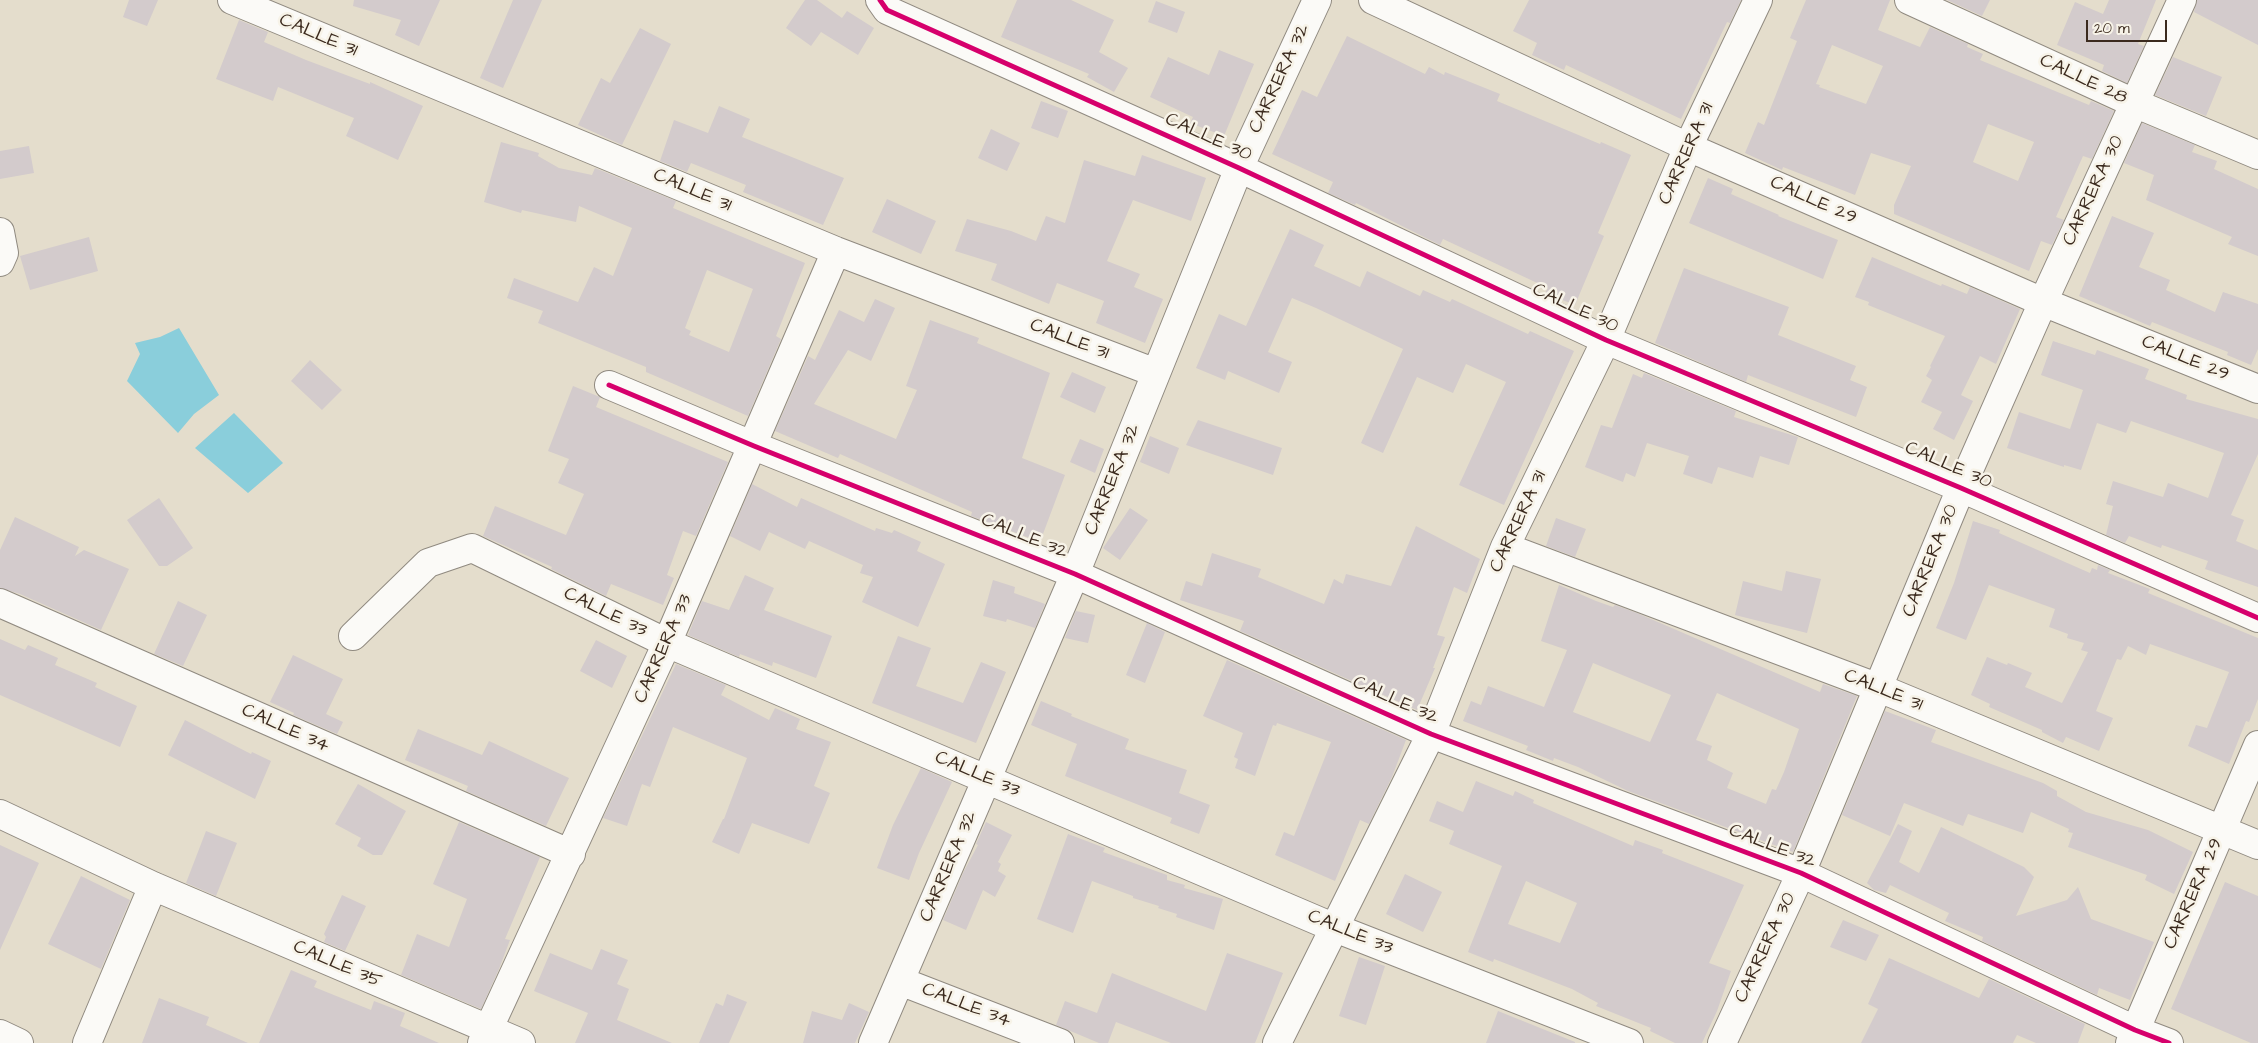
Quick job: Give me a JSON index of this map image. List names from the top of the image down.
{
  "streets": {
    "street": [
      "CALLE 31",
      "CARRERA 32",
      "CALLE 28",
      "CALLE 30",
      "CARRERA 31",
      "CARRERA 30",
      "CALLE 29",
      "CALLE 32",
      "CALLE 33",
      "CARRERA 33",
      "CALLE 34",
      "CARRERA 29",
      "CALLE 35"
    ]
  },
  "crossings": [
    ["CALLE 31", "CARRERA 32"],
    ["CALLE 31", "CARRERA 31"],
    ["CALLE 31", "CARRERA 30"],
    ["CALLE 31", "CARRERA 33"],
    ["CALLE 31", "CARRERA 29"],
    ["CARRERA 32", "CALLE 30"],
    ["CARRERA 32", "CALLE 32"],
    ["CARRERA 32", "CALLE 33"],
    ["CARRERA 32", "CALLE 34"],
    ["CALLE 28", "CARRERA 30"],
    ["CALLE 30", "CARRERA 31"],
    ["CALLE 30", "CARRERA 30"],
    ["CARRERA 31", "CALLE 29"],
    ["CARRERA 31", "CALLE 32"],
    ["CARRERA 31", "CALLE 33"],
    ["CARRERA 30", "CALLE 29"],
    ["CARRERA 30", "CALLE 32"],
    ["CALLE 32", "CARRERA 33"],
    ["CALLE 32", "CARRERA 29"],
    ["CALLE 33", "CARRERA 33"],
    ["CARRERA 33", "CALLE 34"],
    ["CARRERA 33", "CALLE 35"]
  ],
  "scale_bar": "20 m"
}
